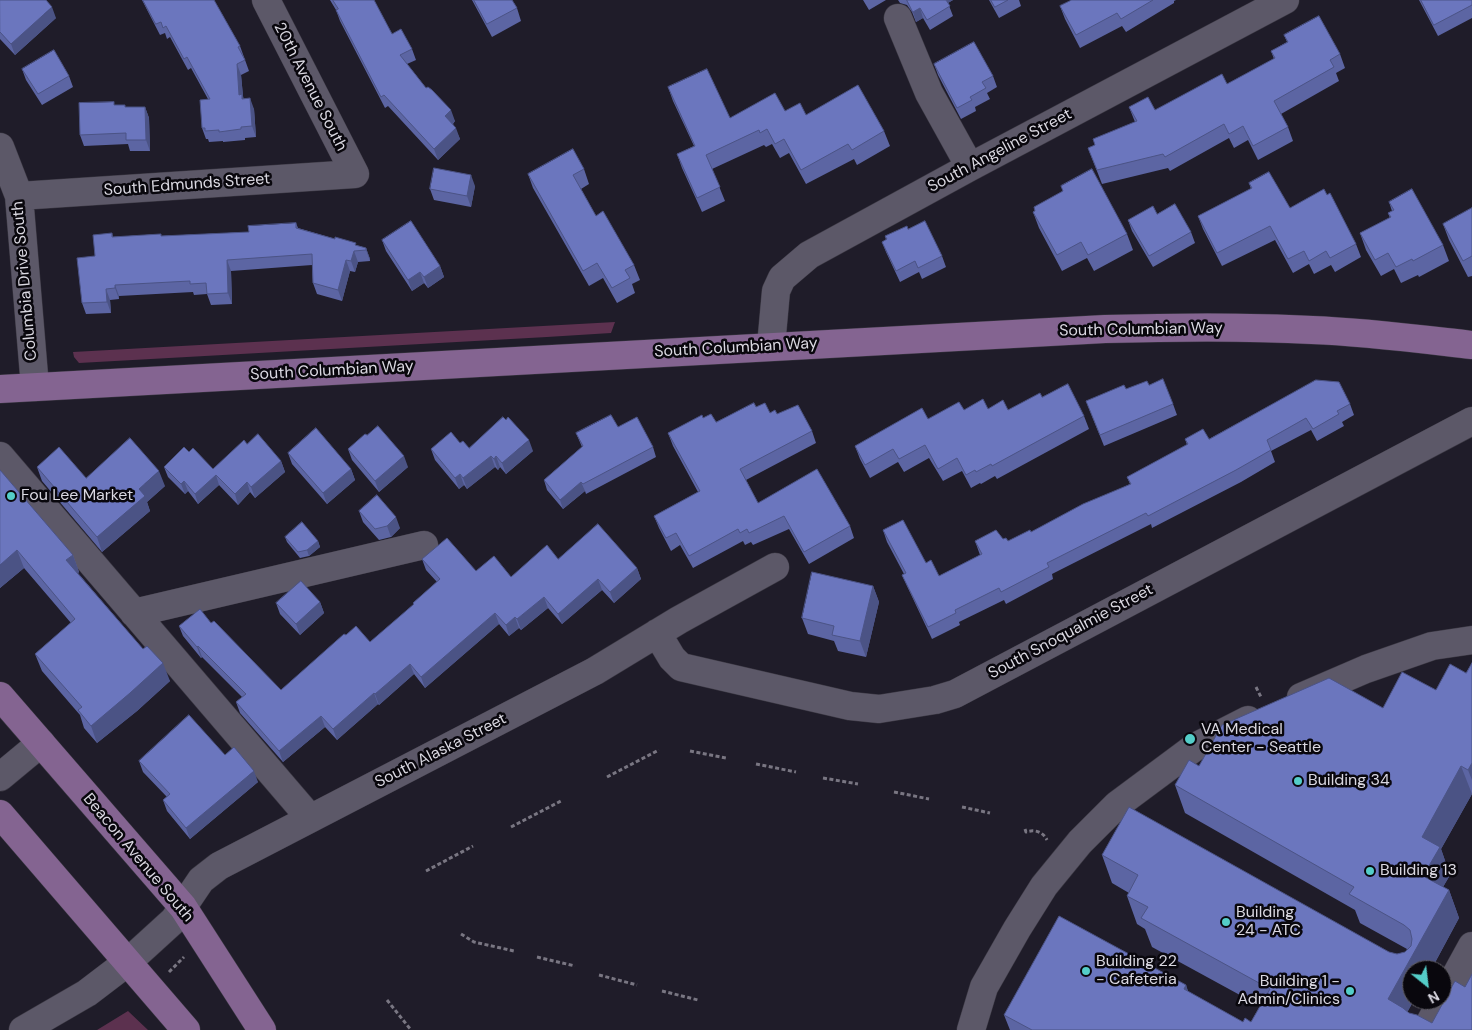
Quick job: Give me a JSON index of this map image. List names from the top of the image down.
{
  "streets": {
    "main road": ["South Columbian Way", "Beacon Avenue South"],
    "street": [
      "20th Avenue South",
      "South Angeline Street",
      "South Edmunds Street",
      "Columbia Drive South",
      "South Snoqualmie Street",
      "South Alaska Street"
    ]
  },
  "crossings": [
    ["20th Avenue South", "South Edmunds Street"],
    ["South Angeline Street", "South Columbian Way"],
    ["South Edmunds Street", "Columbia Drive South"],
    ["Columbia Drive South", "South Columbian Way"],
    ["South Snoqualmie Street", "South Alaska Street"],
    ["South Alaska Street", "Beacon Avenue South"]
  ],
  "places": [
    "Fou Lee Market",
    "VA Medical Center - Seattle",
    "Building 34",
    "Building 13",
    "Building 24 - ATC",
    "Building 22 - Cafeteria",
    "Building 1 - Admin/Clinics"
  ],
  "north": "bottom right"
}
